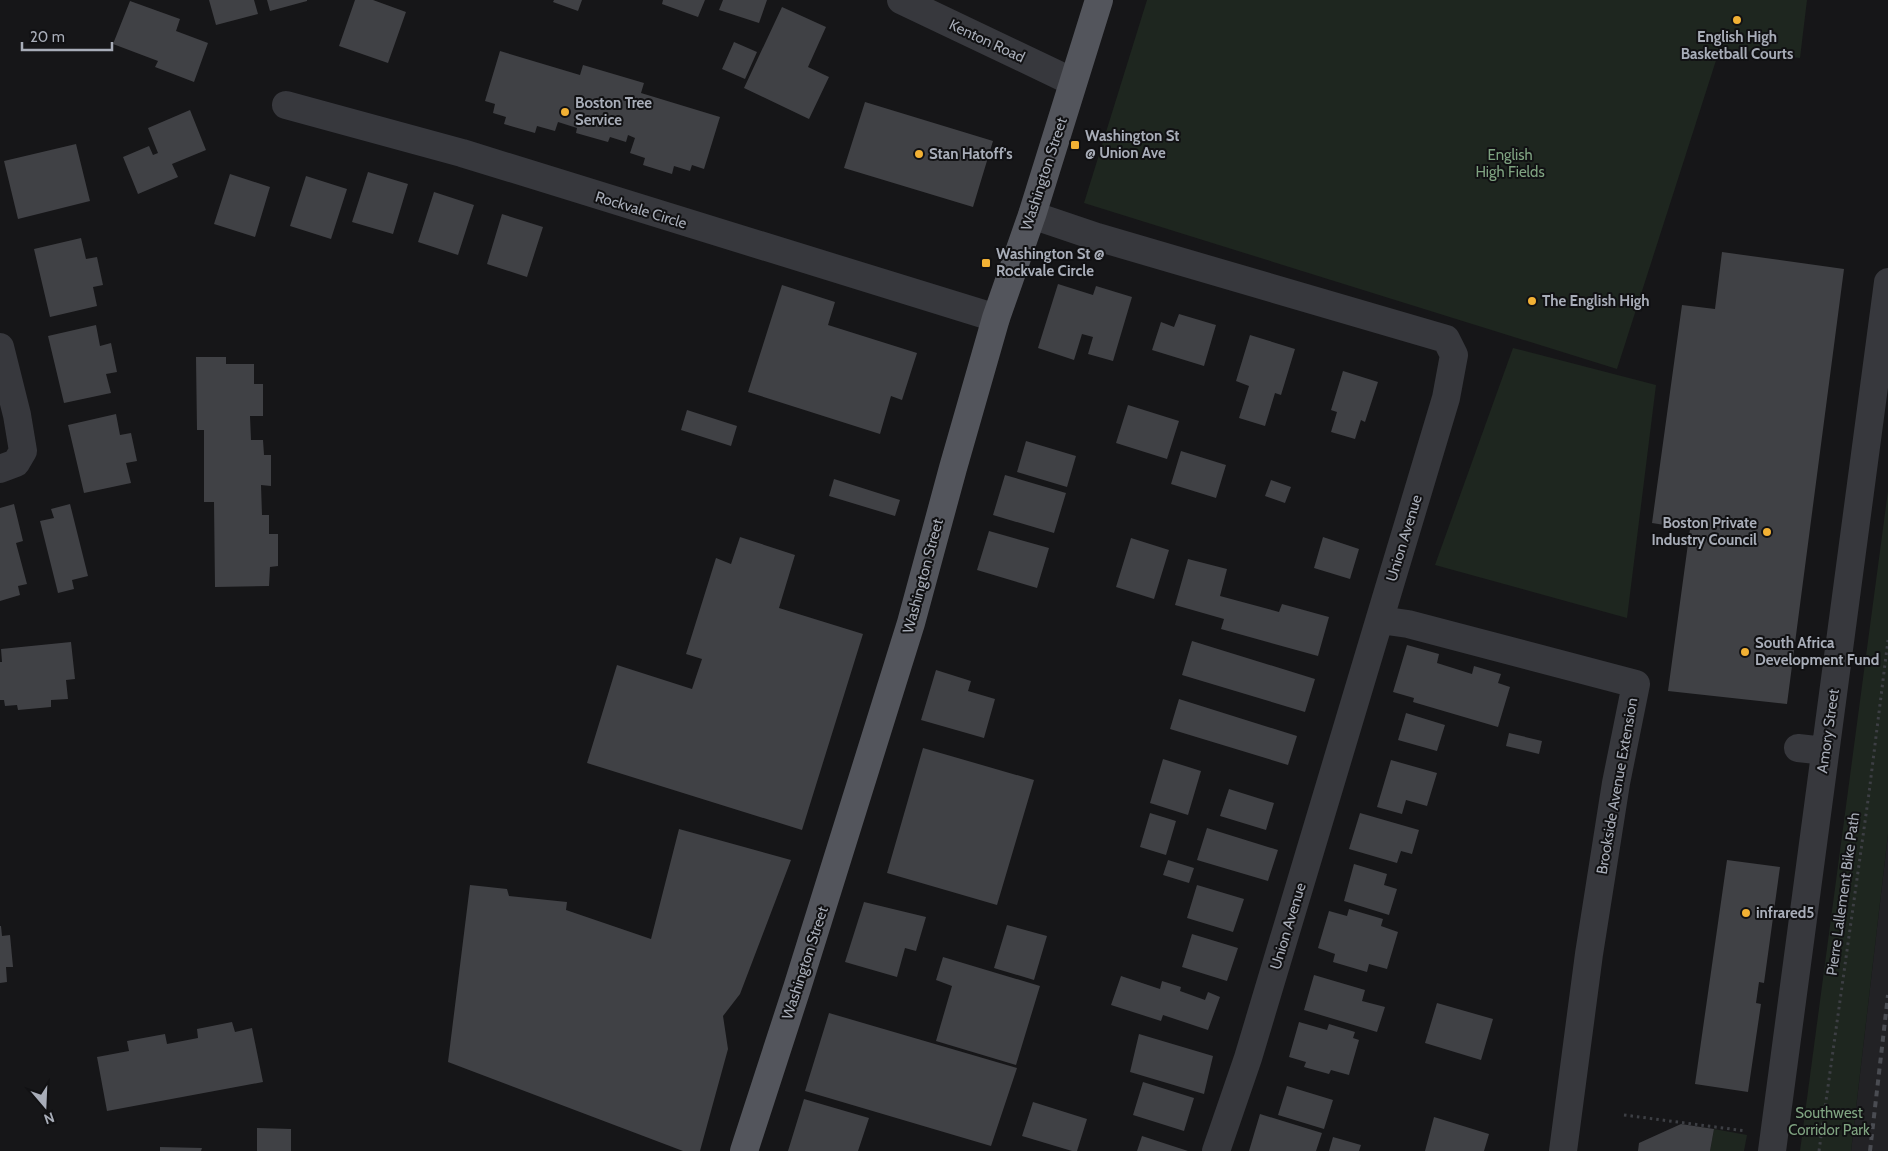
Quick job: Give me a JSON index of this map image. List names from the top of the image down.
{
  "streets": {
    "main road": ["Washington Street"],
    "street": [
      "Kenton Road",
      "Rockvale Circle",
      "Union Avenue",
      "Amory Street",
      "Brookside Avenue Extension"
    ],
    "path": ["Pierre Lallement Bike Path"]
  },
  "crossings": [
    ["Kenton Road", "Washington Street"],
    ["Washington Street", "Rockvale Circle"],
    ["Washington Street", "Union Avenue"],
    ["Union Avenue", "Brookside Avenue Extension"]
  ],
  "parks": ["English High Fields", "Southwest Corridor Park"],
  "places": {
    "other": [
      "English High Basketball Courts",
      "Boston Tree Service",
      "Stan Hatoff's",
      "The English High",
      "Boston Private Industry Council",
      "South Africa Development Fund",
      "infrared5"
    ],
    "transit": ["Washington St @ Union Ave", "Washington St @ Rockvale Circle"]
  },
  "scale_bar": "20 m",
  "north": "bottom"
}
